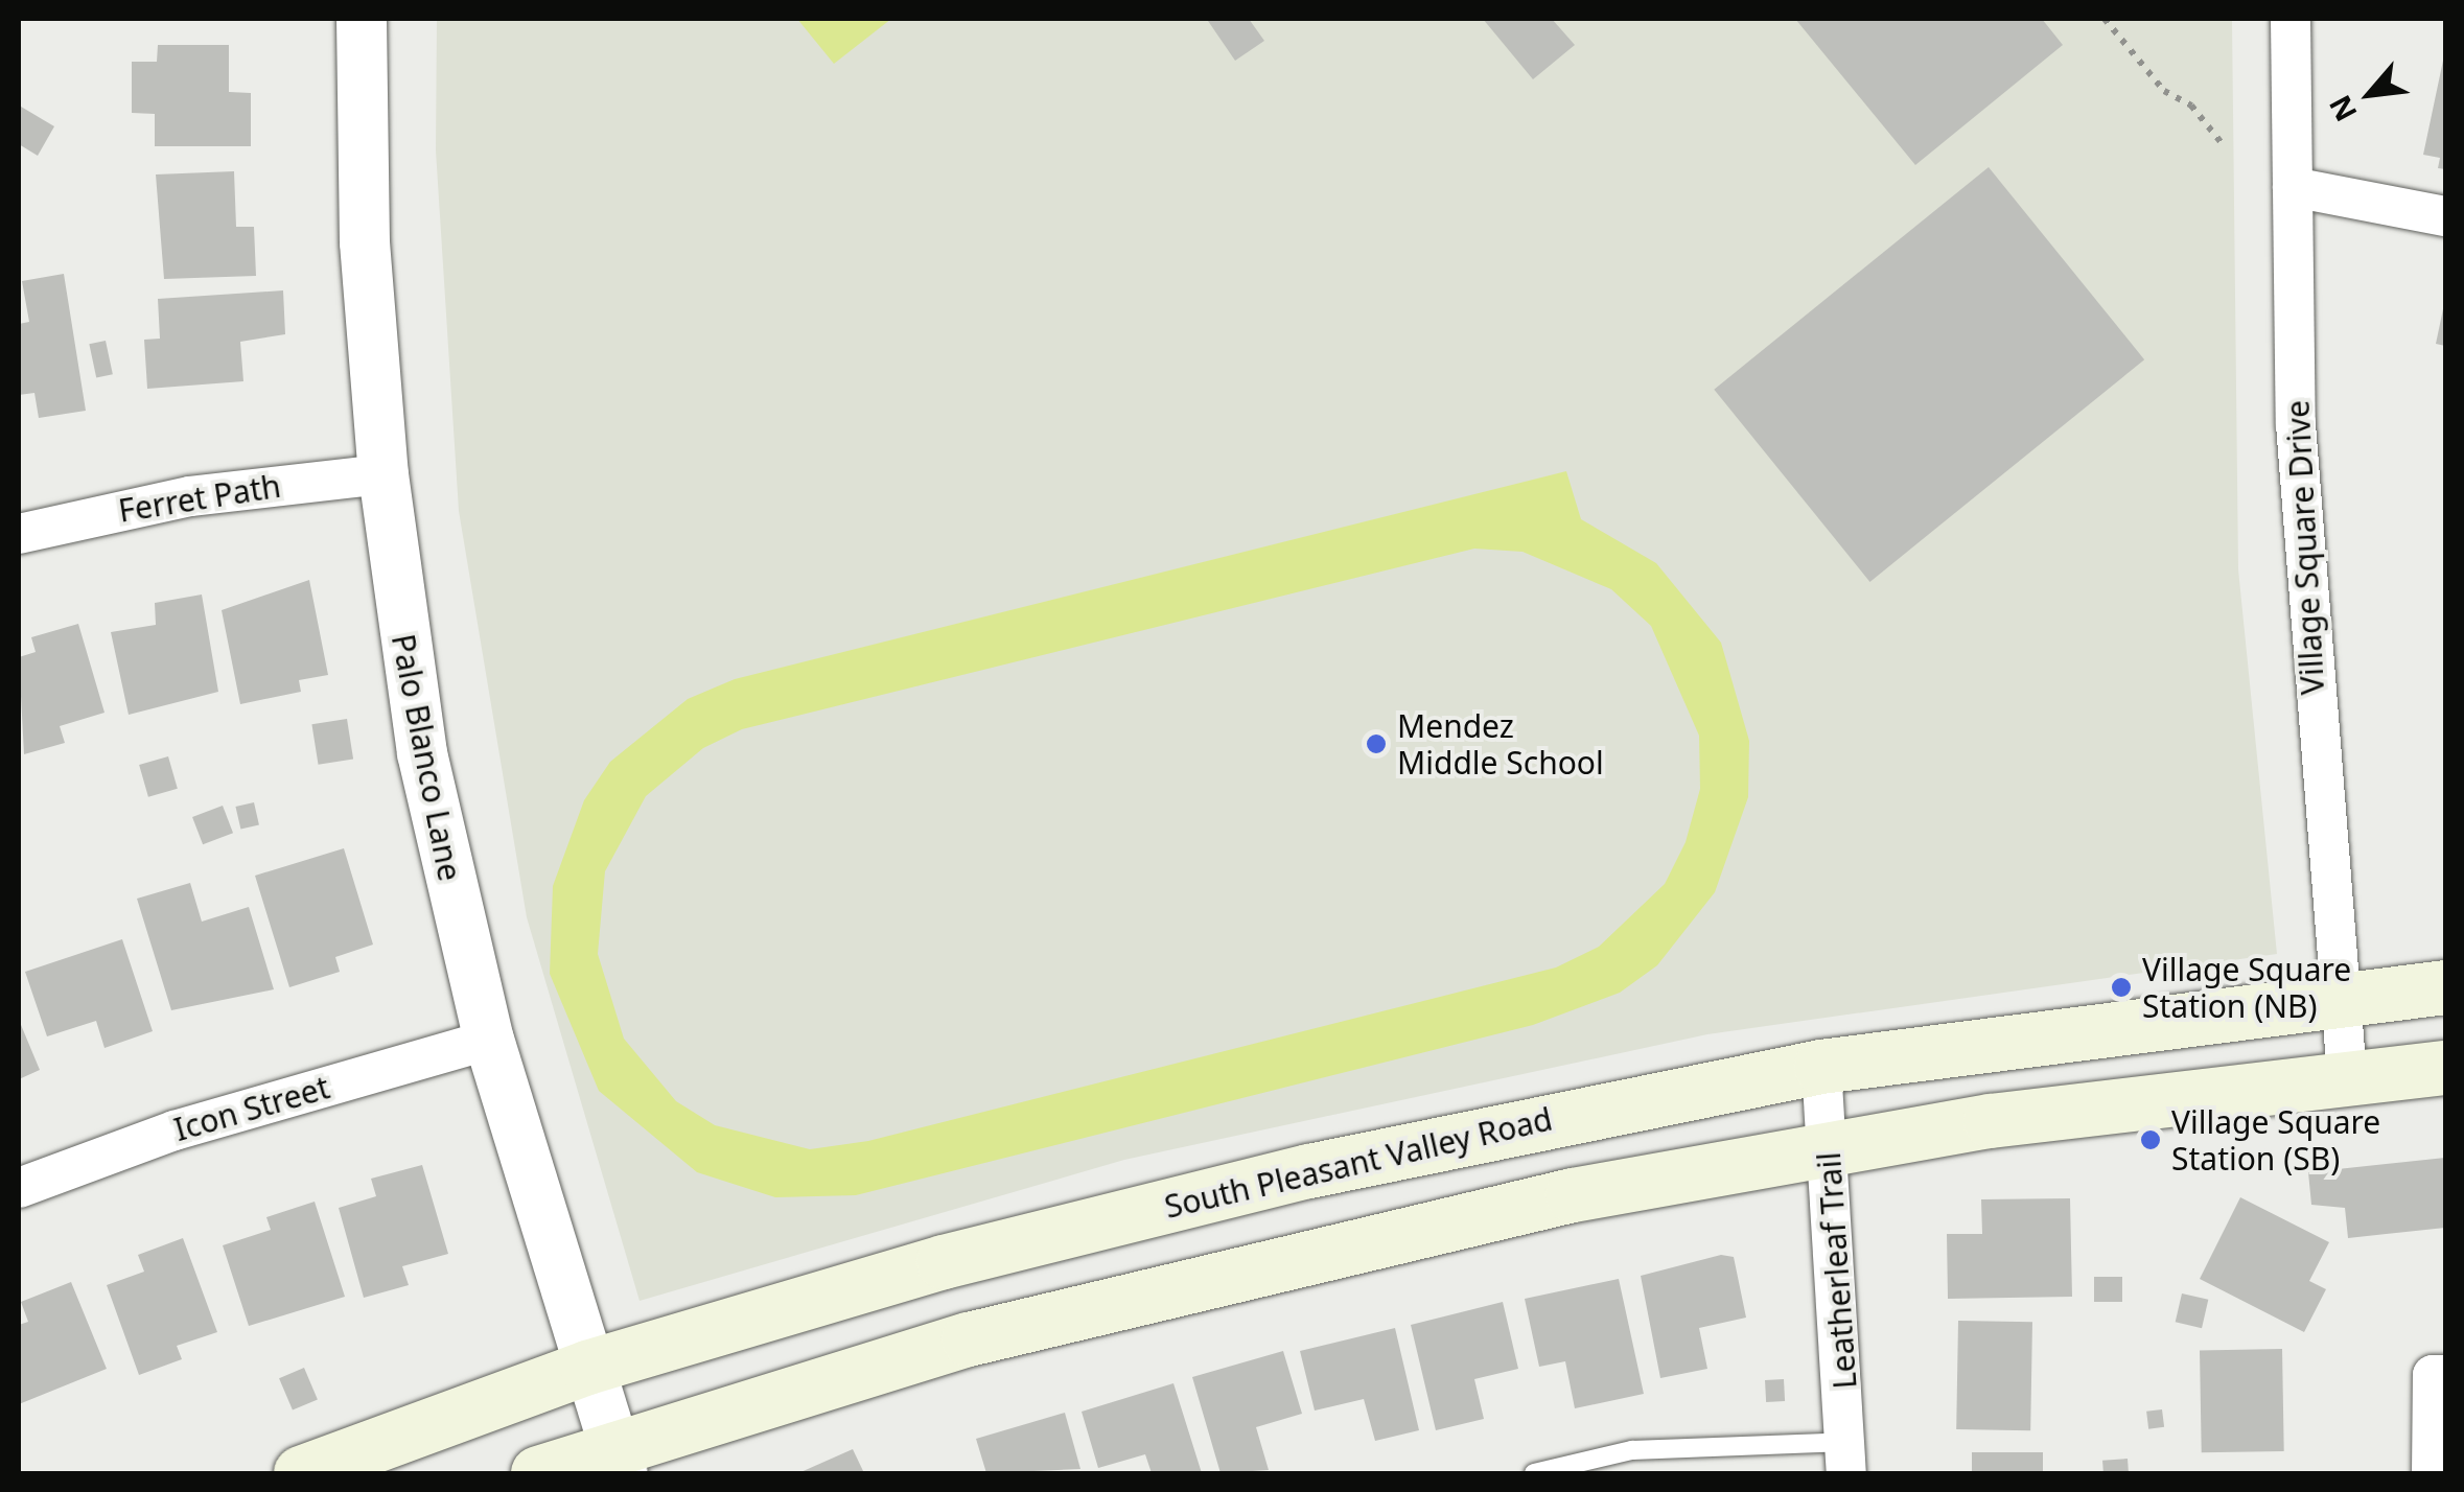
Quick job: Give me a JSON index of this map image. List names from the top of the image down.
{
  "streets": {
    "main road": ["South Pleasant Valley Road"],
    "street": [
      "Ferret Path",
      "Village Square Drive",
      "Palo Blanco Lane",
      "Icon Street",
      "Leatherleaf Trail"
    ]
  },
  "crossings": [
    ["Ferret Path", "Palo Blanco Lane"],
    ["Village Square Drive", "South Pleasant Valley Road"],
    ["Palo Blanco Lane", "Icon Street"],
    ["Palo Blanco Lane", "South Pleasant Valley Road"],
    ["South Pleasant Valley Road", "Leatherleaf Trail"]
  ],
  "places": ["Mendez Middle School", "Village Square Station (NB)", "Village Square Station (SB)"],
  "north": "bottom left"
}
